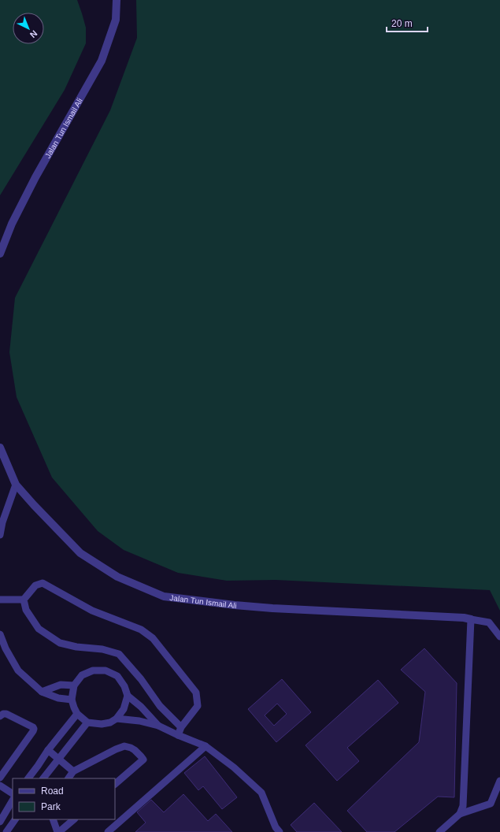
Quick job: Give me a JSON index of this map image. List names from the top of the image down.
{
  "streets": {
    "street": ["Jalan Tun Ismail Ali"]
  },
  "legend": ["Road", "Park"],
  "scale_bar": "20 m",
  "north": "bottom right"
}
